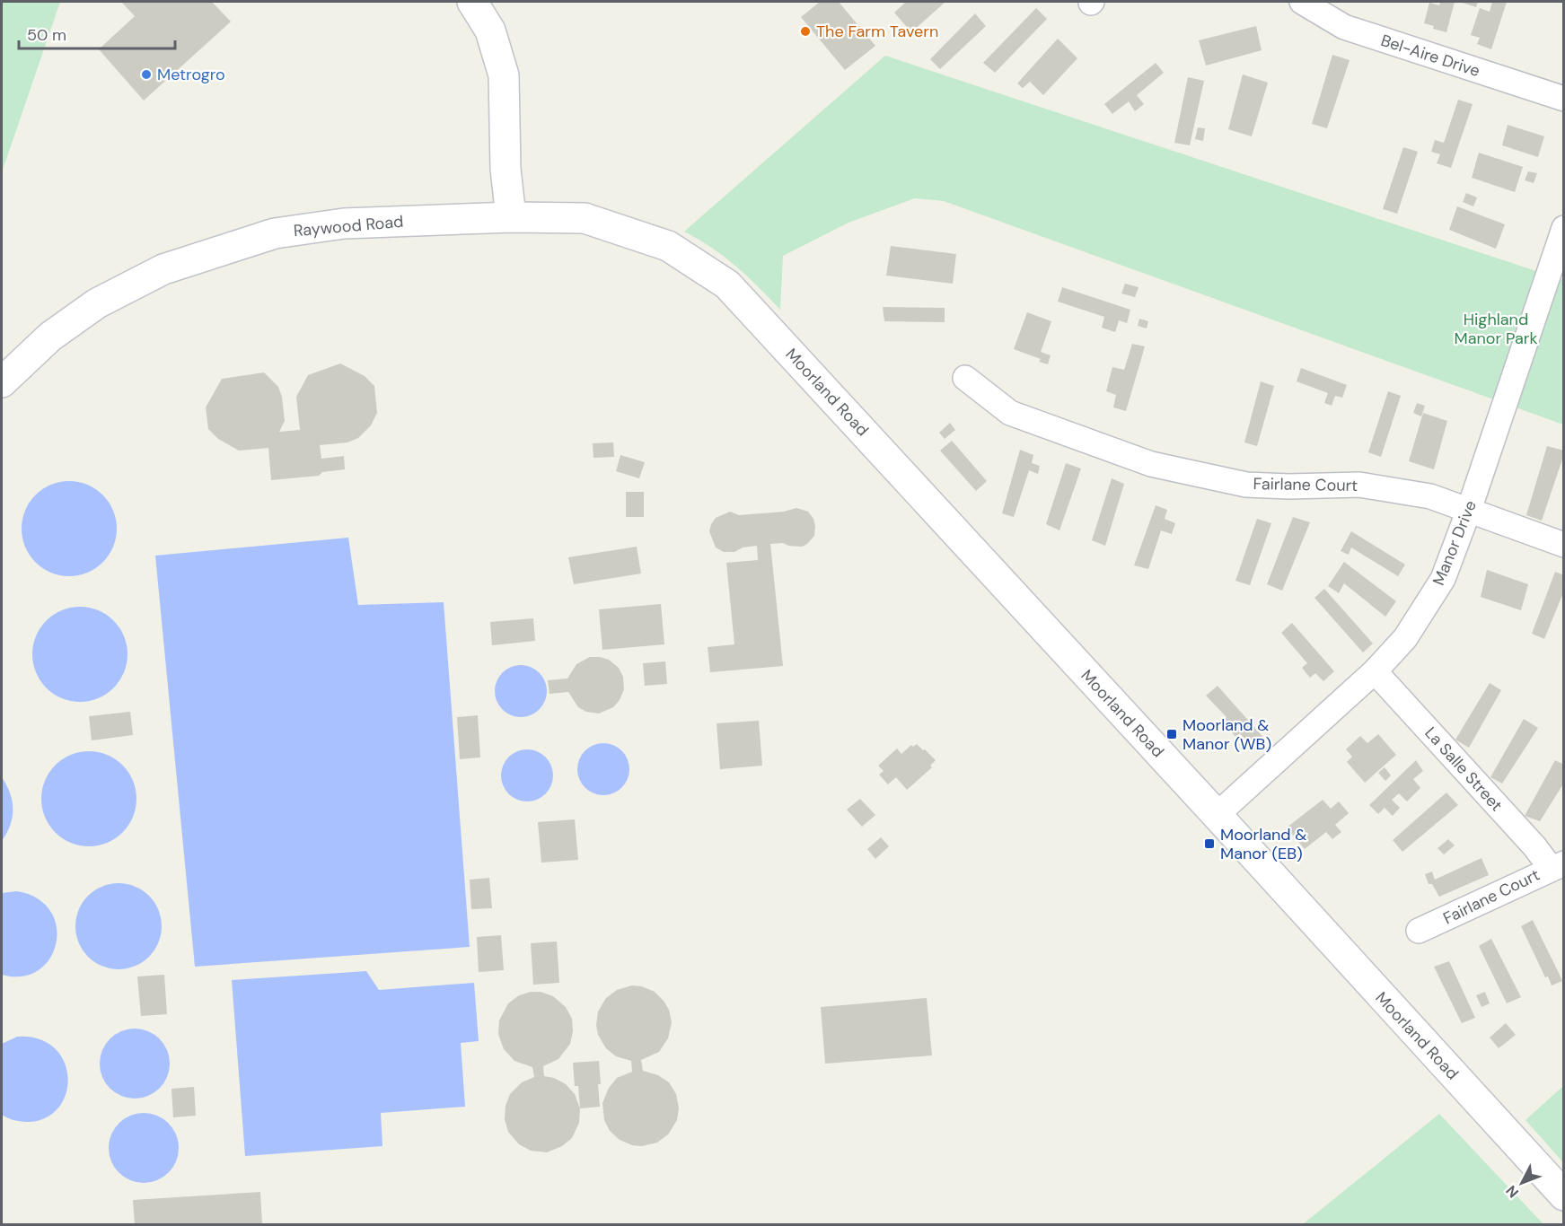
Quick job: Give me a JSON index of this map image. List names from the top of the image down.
{
  "streets": {
    "street": [
      "Bel-Aire Drive",
      "Raywood Road",
      "Moorland Road",
      "Fairlane Court",
      "Manor Drive",
      "La Salle Street"
    ]
  },
  "crossings": [
    ["Raywood Road", "Moorland Road"],
    ["Moorland Road", "Manor Drive"],
    ["Fairlane Court", "Manor Drive"],
    ["Fairlane Court", "La Salle Street"],
    ["Manor Drive", "La Salle Street"]
  ],
  "parks": ["Highland Manor Park"],
  "places": {
    "other": ["The Farm Tavern", "Metrogro"],
    "transit": ["Moorland & Manor (WB)", "Moorland & Manor (EB)"]
  },
  "scale_bar": "50 m",
  "north": "bottom left"
}
